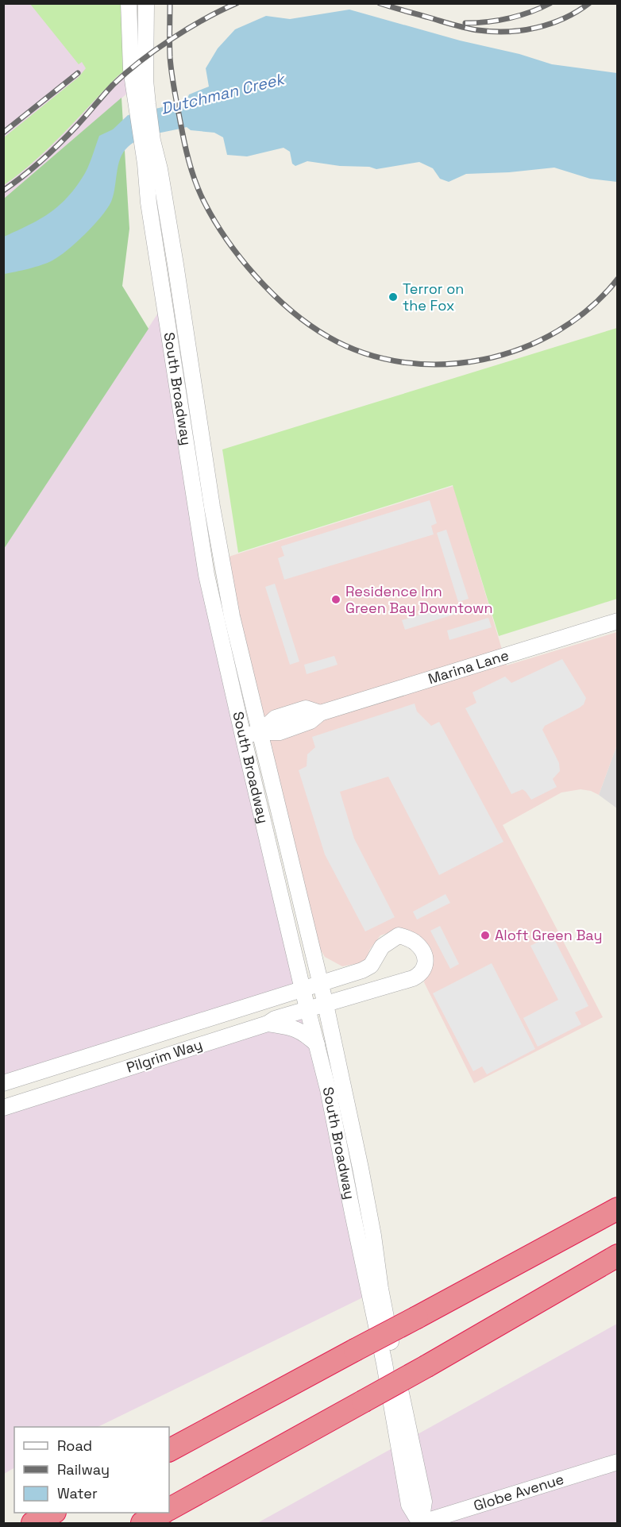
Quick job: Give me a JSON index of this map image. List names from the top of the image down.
{
  "streets": {
    "street": [
      "South Broadway",
      "Marina Lane",
      "Pilgrim Way",
      "Globe Avenue"
    ]
  },
  "crossings": [
    ["South Broadway", "Marina Lane"],
    ["South Broadway", "Pilgrim Way"],
    ["South Broadway", "Globe Avenue"]
  ],
  "water": ["Dutchman Creek"],
  "places": ["Terror on the Fox", "Residence Inn Green Bay Downtown", "Aloft Green Bay"],
  "legend": ["Road", "Railway", "Water"]
}
